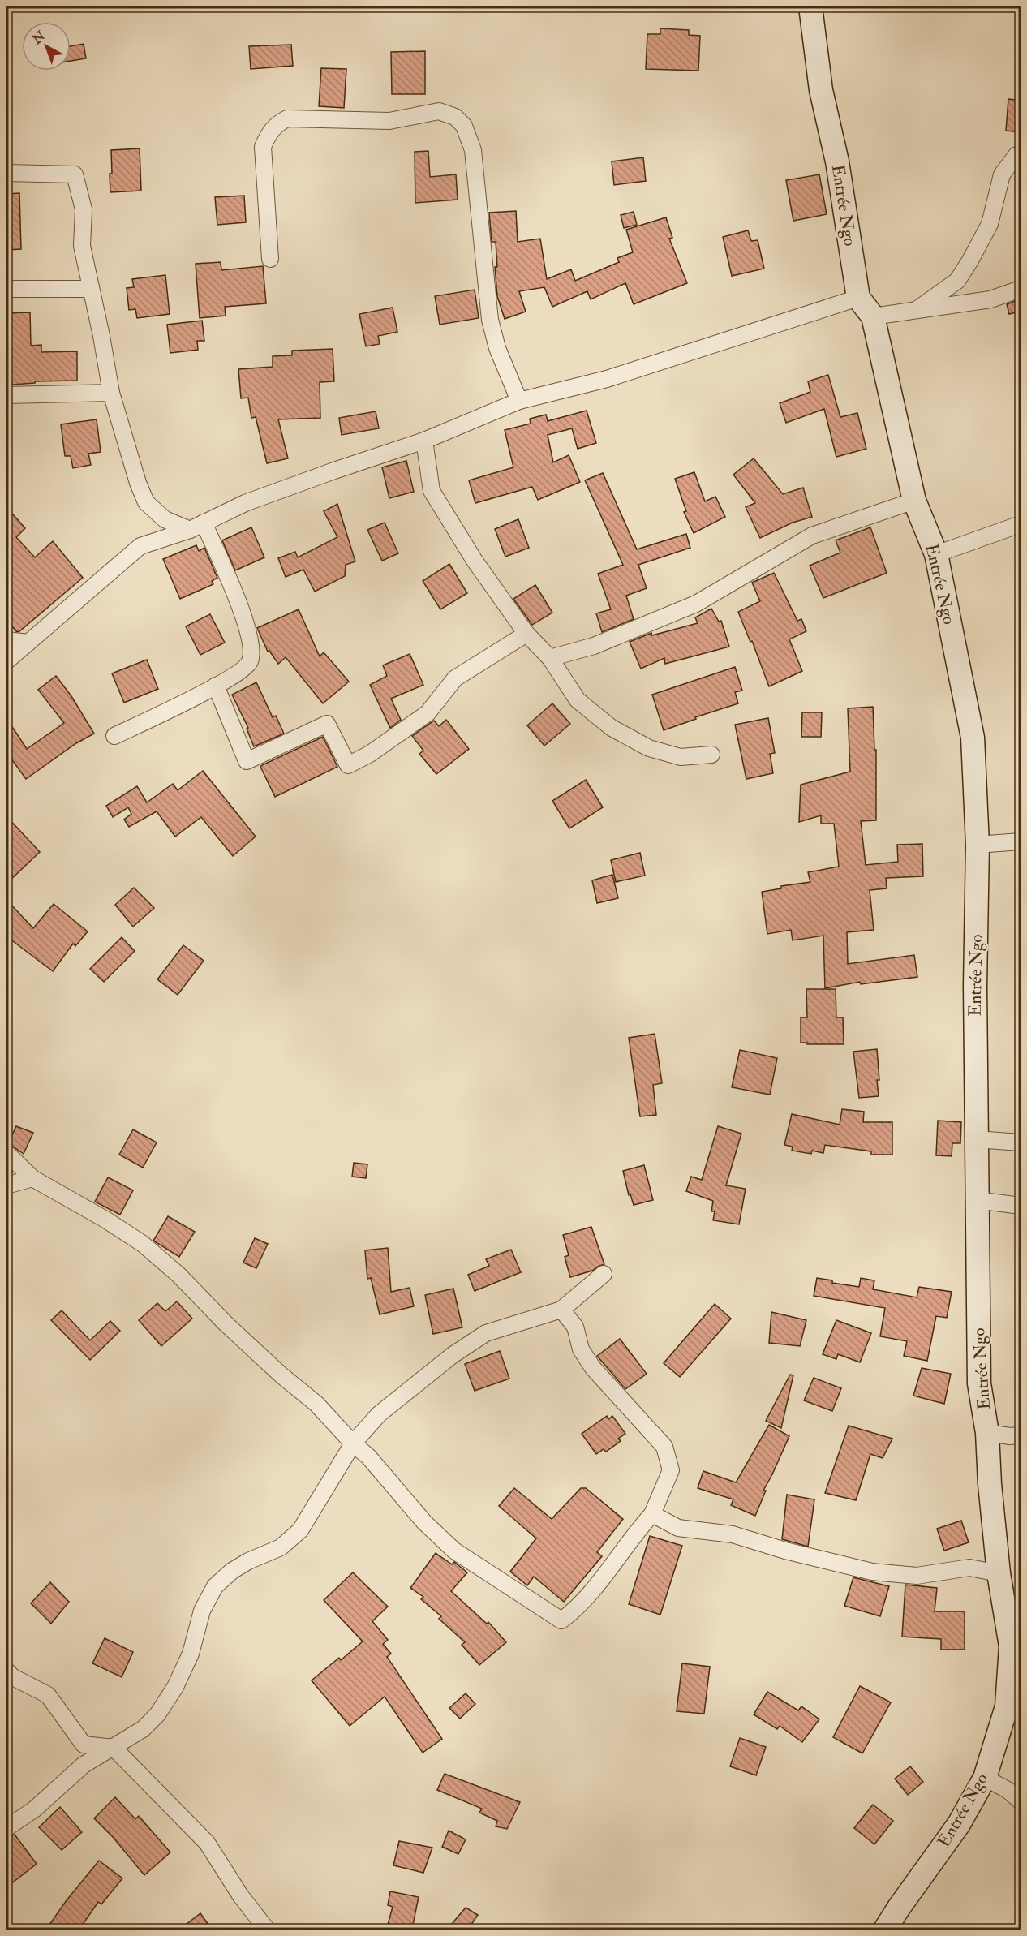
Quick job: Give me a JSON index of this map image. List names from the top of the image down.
{
  "streets": {
    "street": ["Entrée Ngo"]
  },
  "north": "top left"
}
